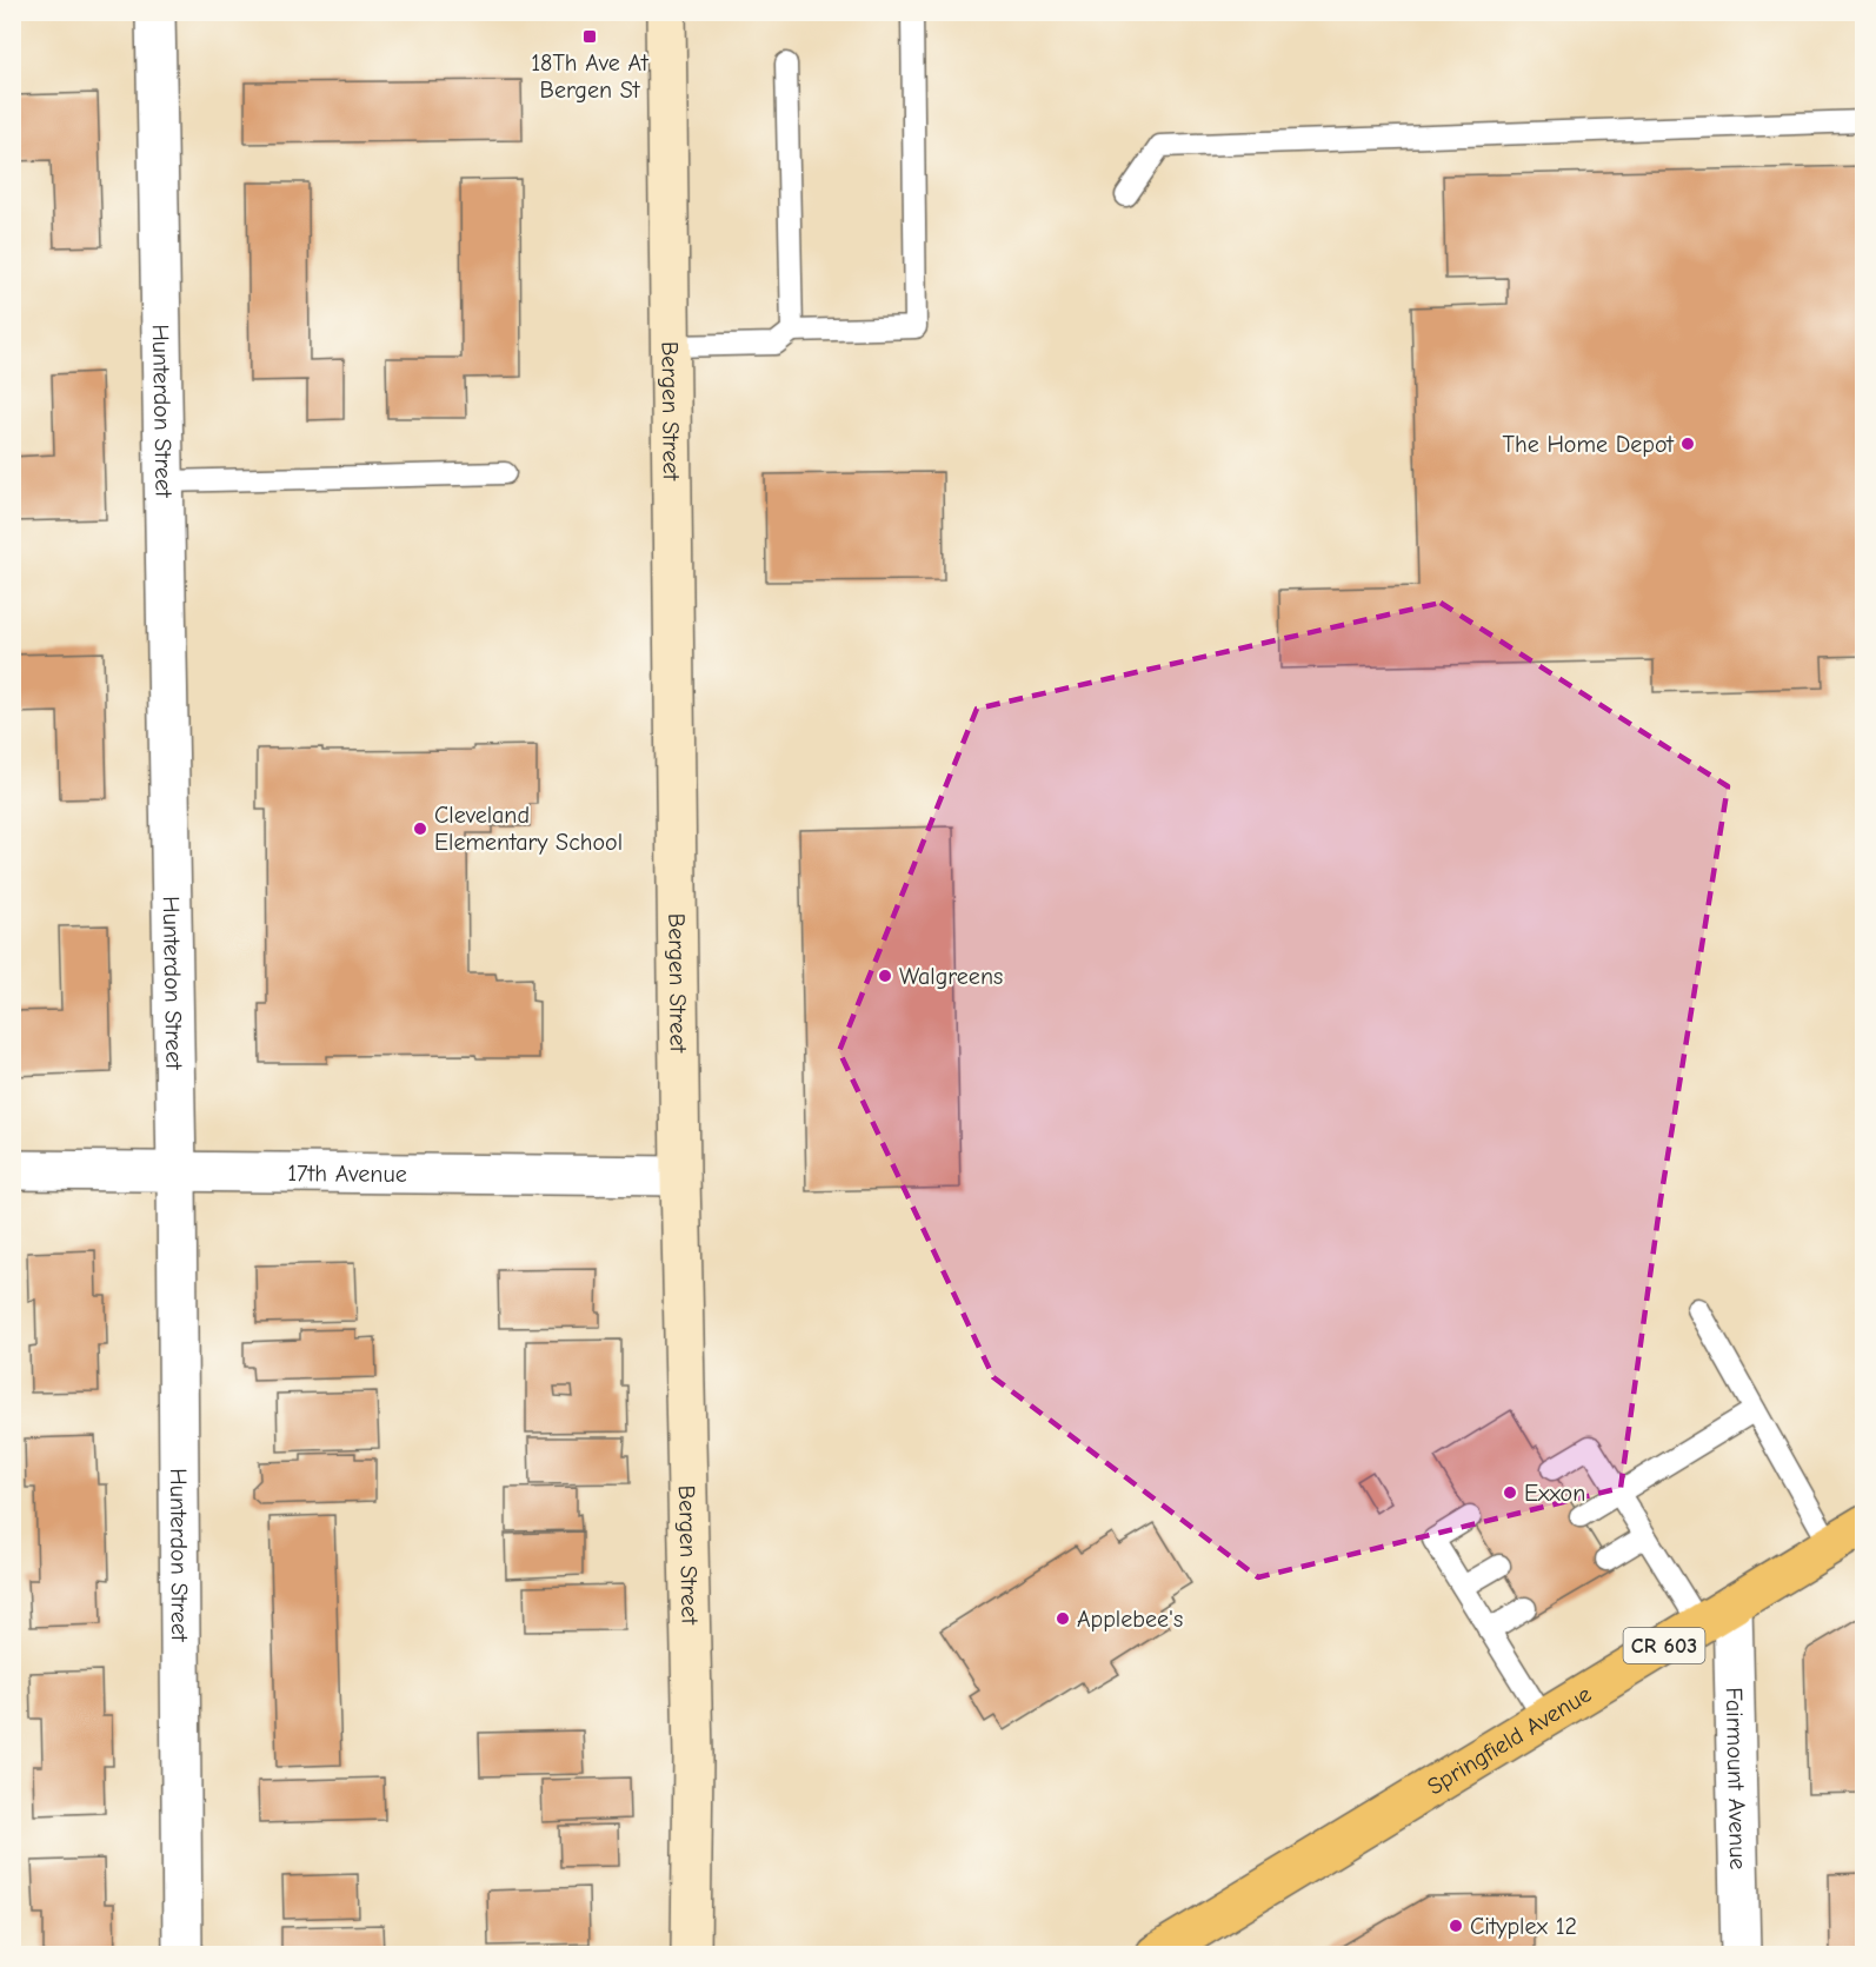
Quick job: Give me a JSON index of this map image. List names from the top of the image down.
{
  "streets": {
    "main road": ["Bergen Street", "CR 603", "Springfield Avenue"],
    "street": ["Hunterdon Street", "17th Avenue", "Fairmount Avenue"]
  },
  "crossings": [
    ["Hunterdon Street", "17th Avenue"],
    ["Bergen Street", "17th Avenue"],
    ["Springfield Avenue", "Fairmount Avenue"]
  ],
  "places": {
    "transit": ["18Th Ave At Bergen St"],
    "other": [
      "The Home Depot",
      "Cleveland Elementary School",
      "Walgreens",
      "Exxon",
      "Applebee's",
      "Cityplex 12"
    ]
  }
}
